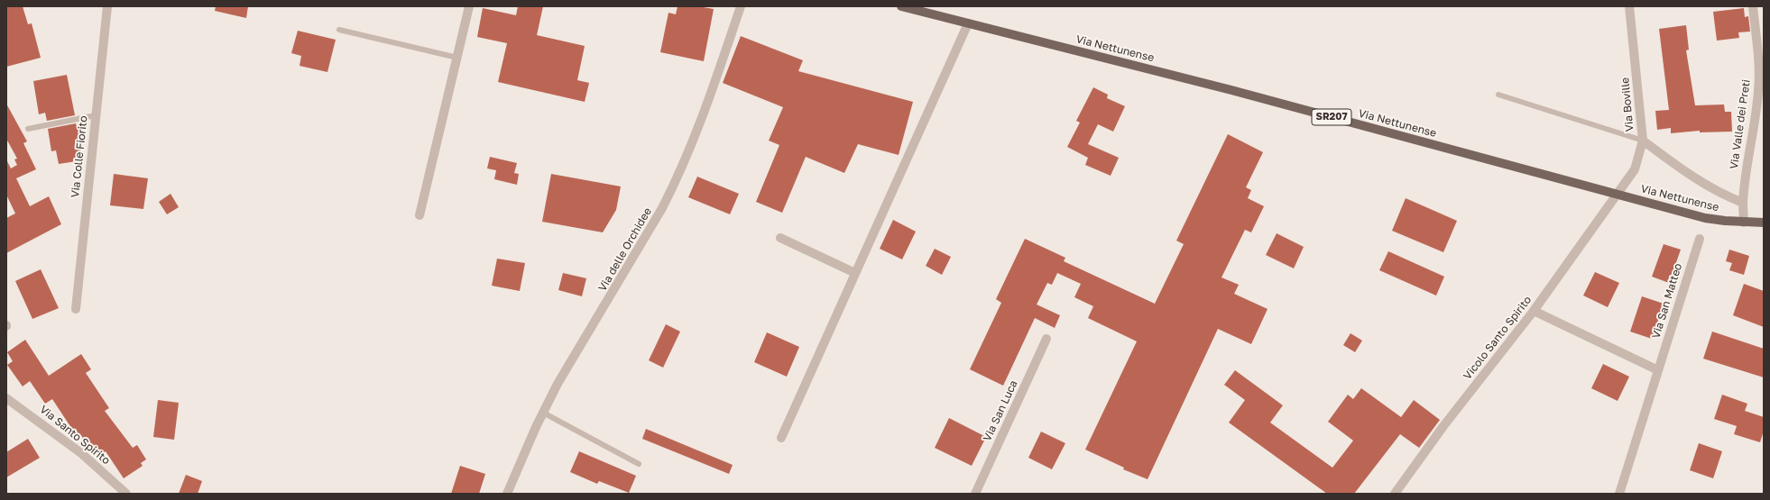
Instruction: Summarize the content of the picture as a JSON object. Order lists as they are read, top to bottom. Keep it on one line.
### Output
{"streets":{"main road":["Via Nettunense","SR207"],"street":["Via Boville","Via Valle dei Preti","Via Colle Fiorito","Via delle Orchidee","Via San Matteo","Vicolo Santo Spirito","Via San Luca","Via Santo Spirito"]},"crossings":[["Via Nettunense","Via Boville"],["Via Nettunense","Via Valle dei Preti"],["Via Nettunense","Vicolo Santo Spirito"],["Via Boville","Vicolo Santo Spirito"]]}
